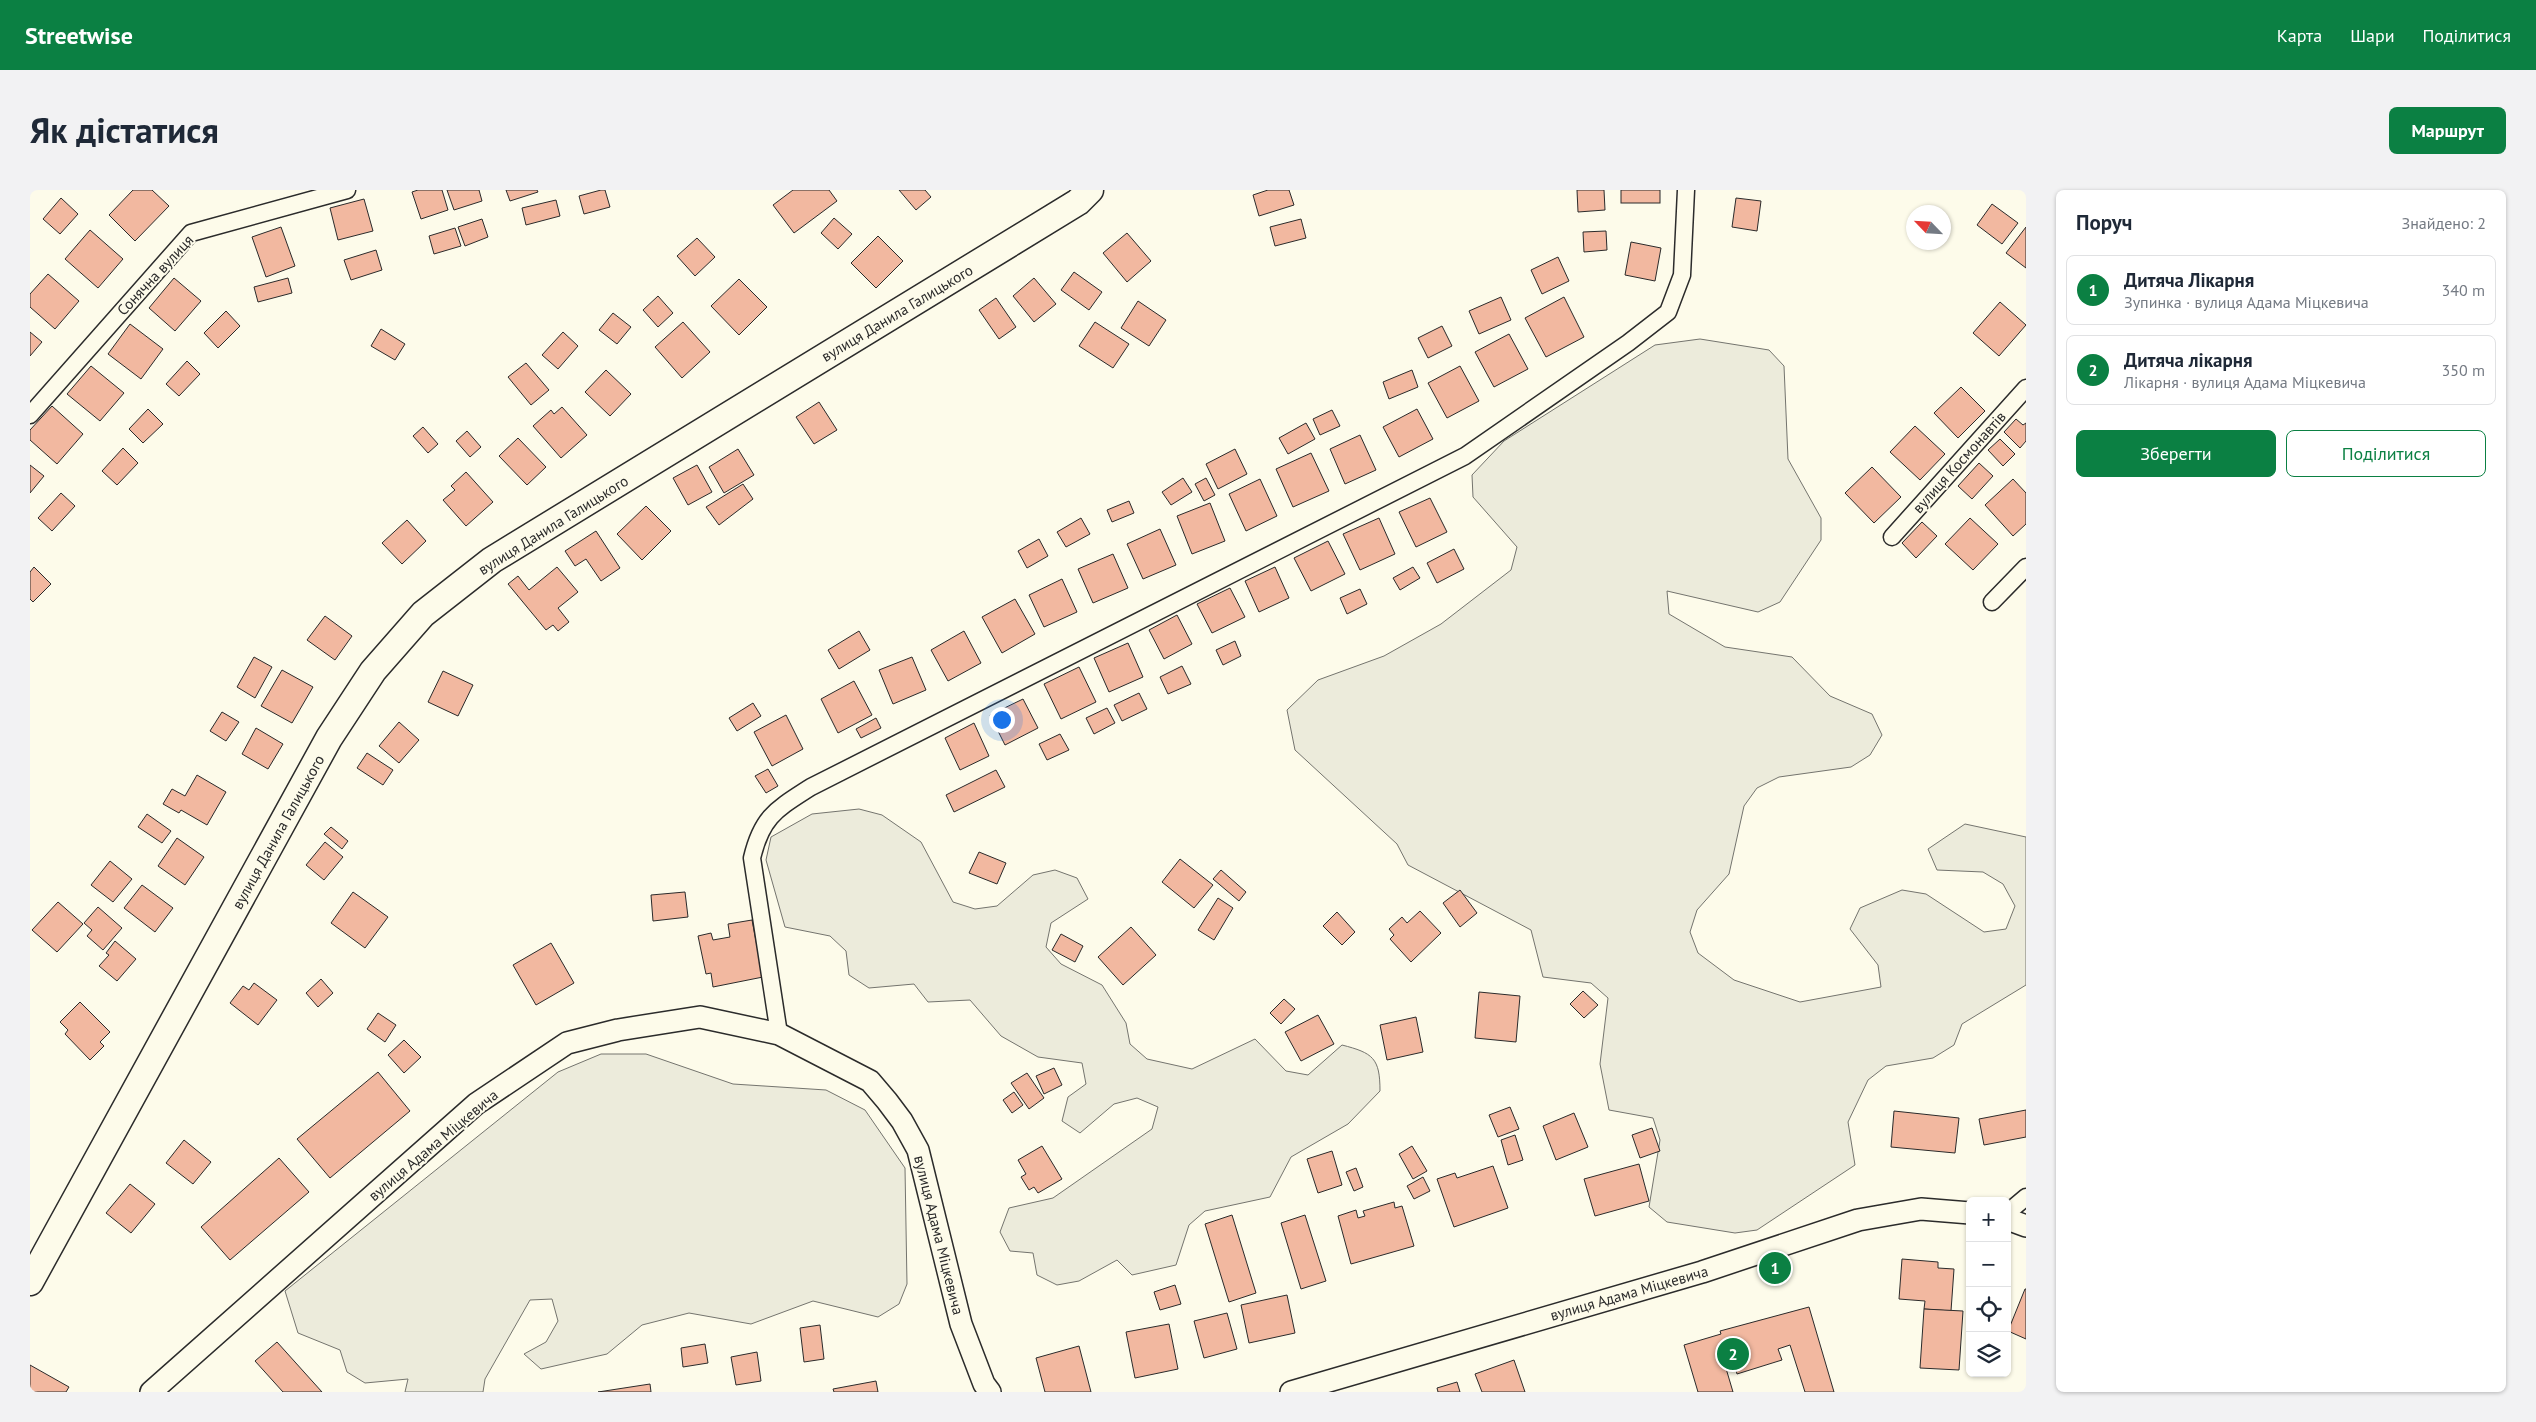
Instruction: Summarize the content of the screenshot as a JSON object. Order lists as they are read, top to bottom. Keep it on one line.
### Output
{"streets":{"main road":["вулиця Данила Галицького"],"street":["Сонячна вулиця","вулиця Космонавтів","вулиця Адама Міцкевича"]},"north":"top left","page":{"header":"Streetwise","nav":["Карта","Шари","Поділитися"],"title":"Як дістатися","buttons":["Маршрут",["Зберегти","Поділитися"]],"heading":["Поруч","Знайдено: 2"],"list":[{"mark":"1","name":"Дитяча Лікарня","note":"Зупинка · вулиця Адама Міцкевича","value":"340 m"},{"mark":"2","name":"Дитяча лікарня","note":"Лікарня · вулиця Адама Міцкевича","value":"350 m"}],"map_buttons":["+","−"],"pins":["1","2"]}}
